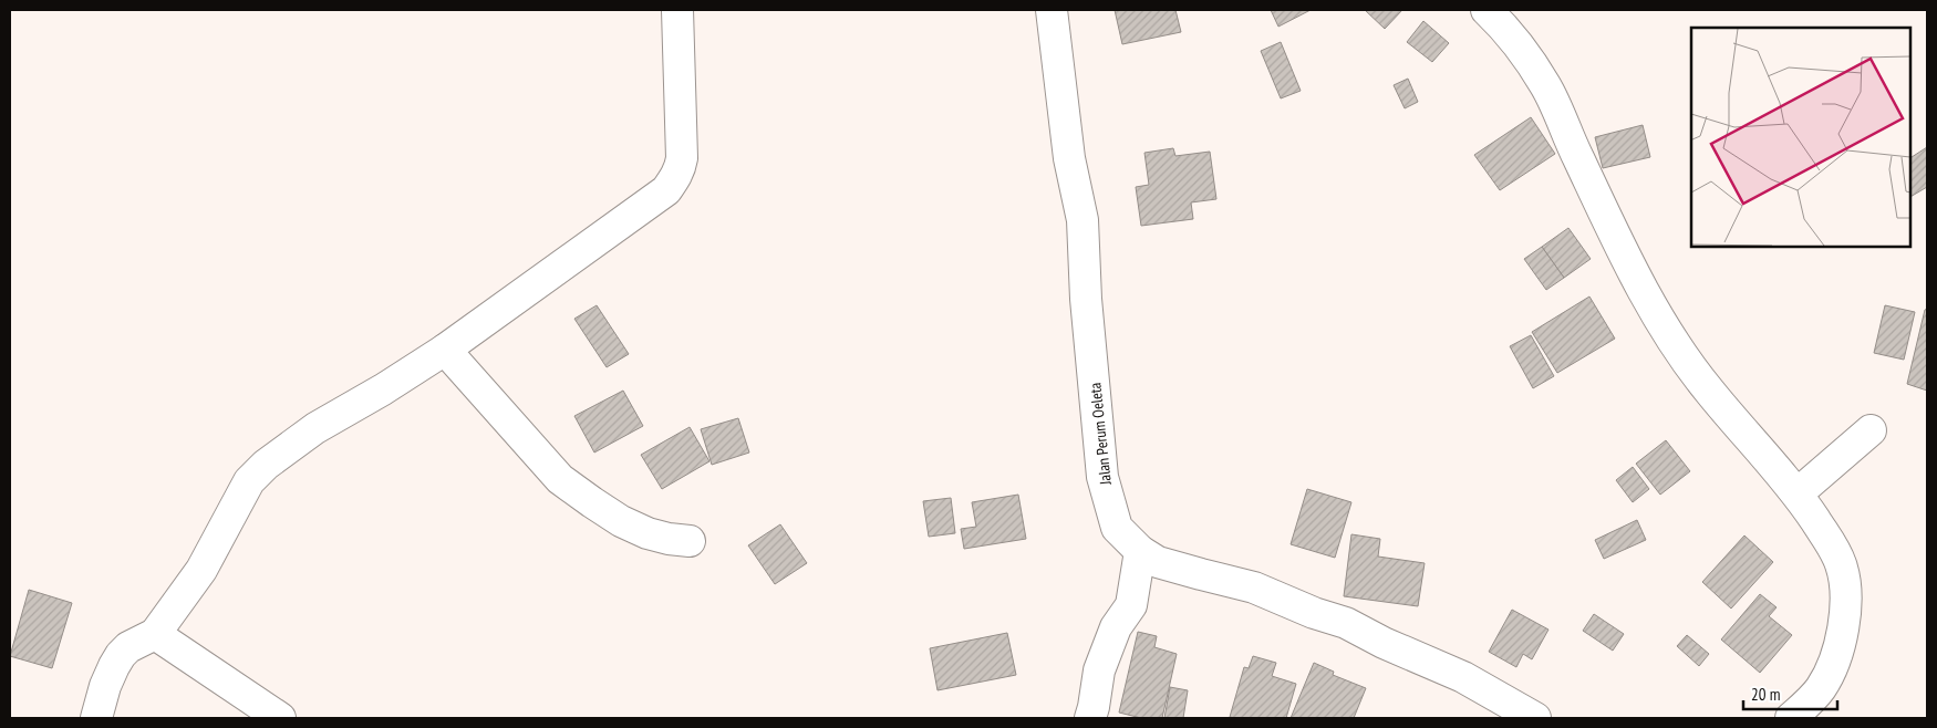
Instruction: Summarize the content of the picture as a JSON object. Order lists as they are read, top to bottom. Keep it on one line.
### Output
{"streets":{"street":["Jalan Perum Oeleta"]},"scale_bar":"20 m"}
